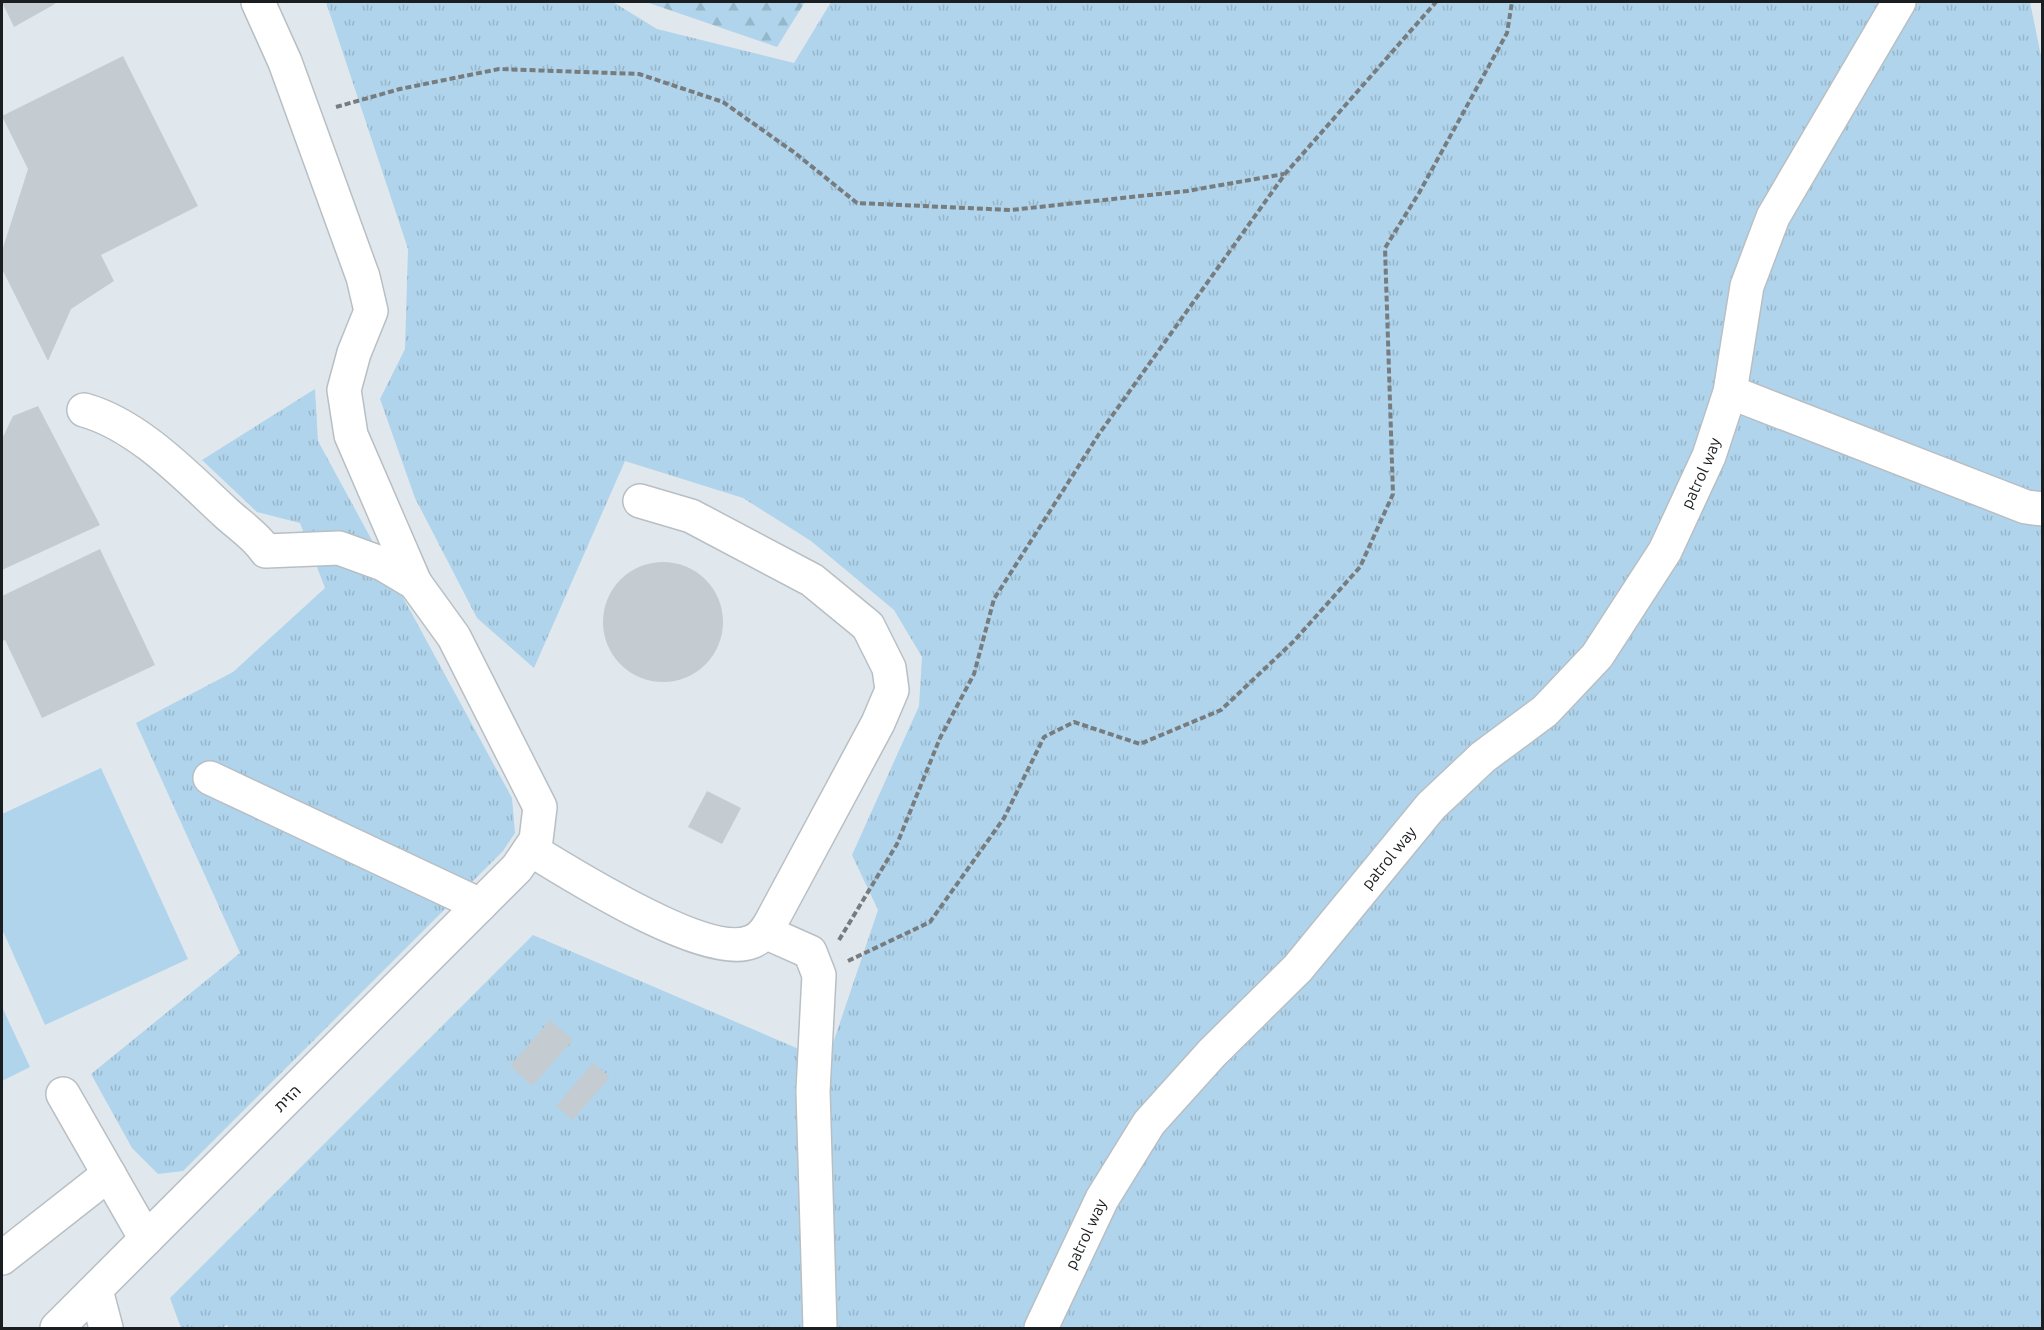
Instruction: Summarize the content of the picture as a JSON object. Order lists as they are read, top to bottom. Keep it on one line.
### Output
{"streets":{"street":["patrol way","הזית"]}}
